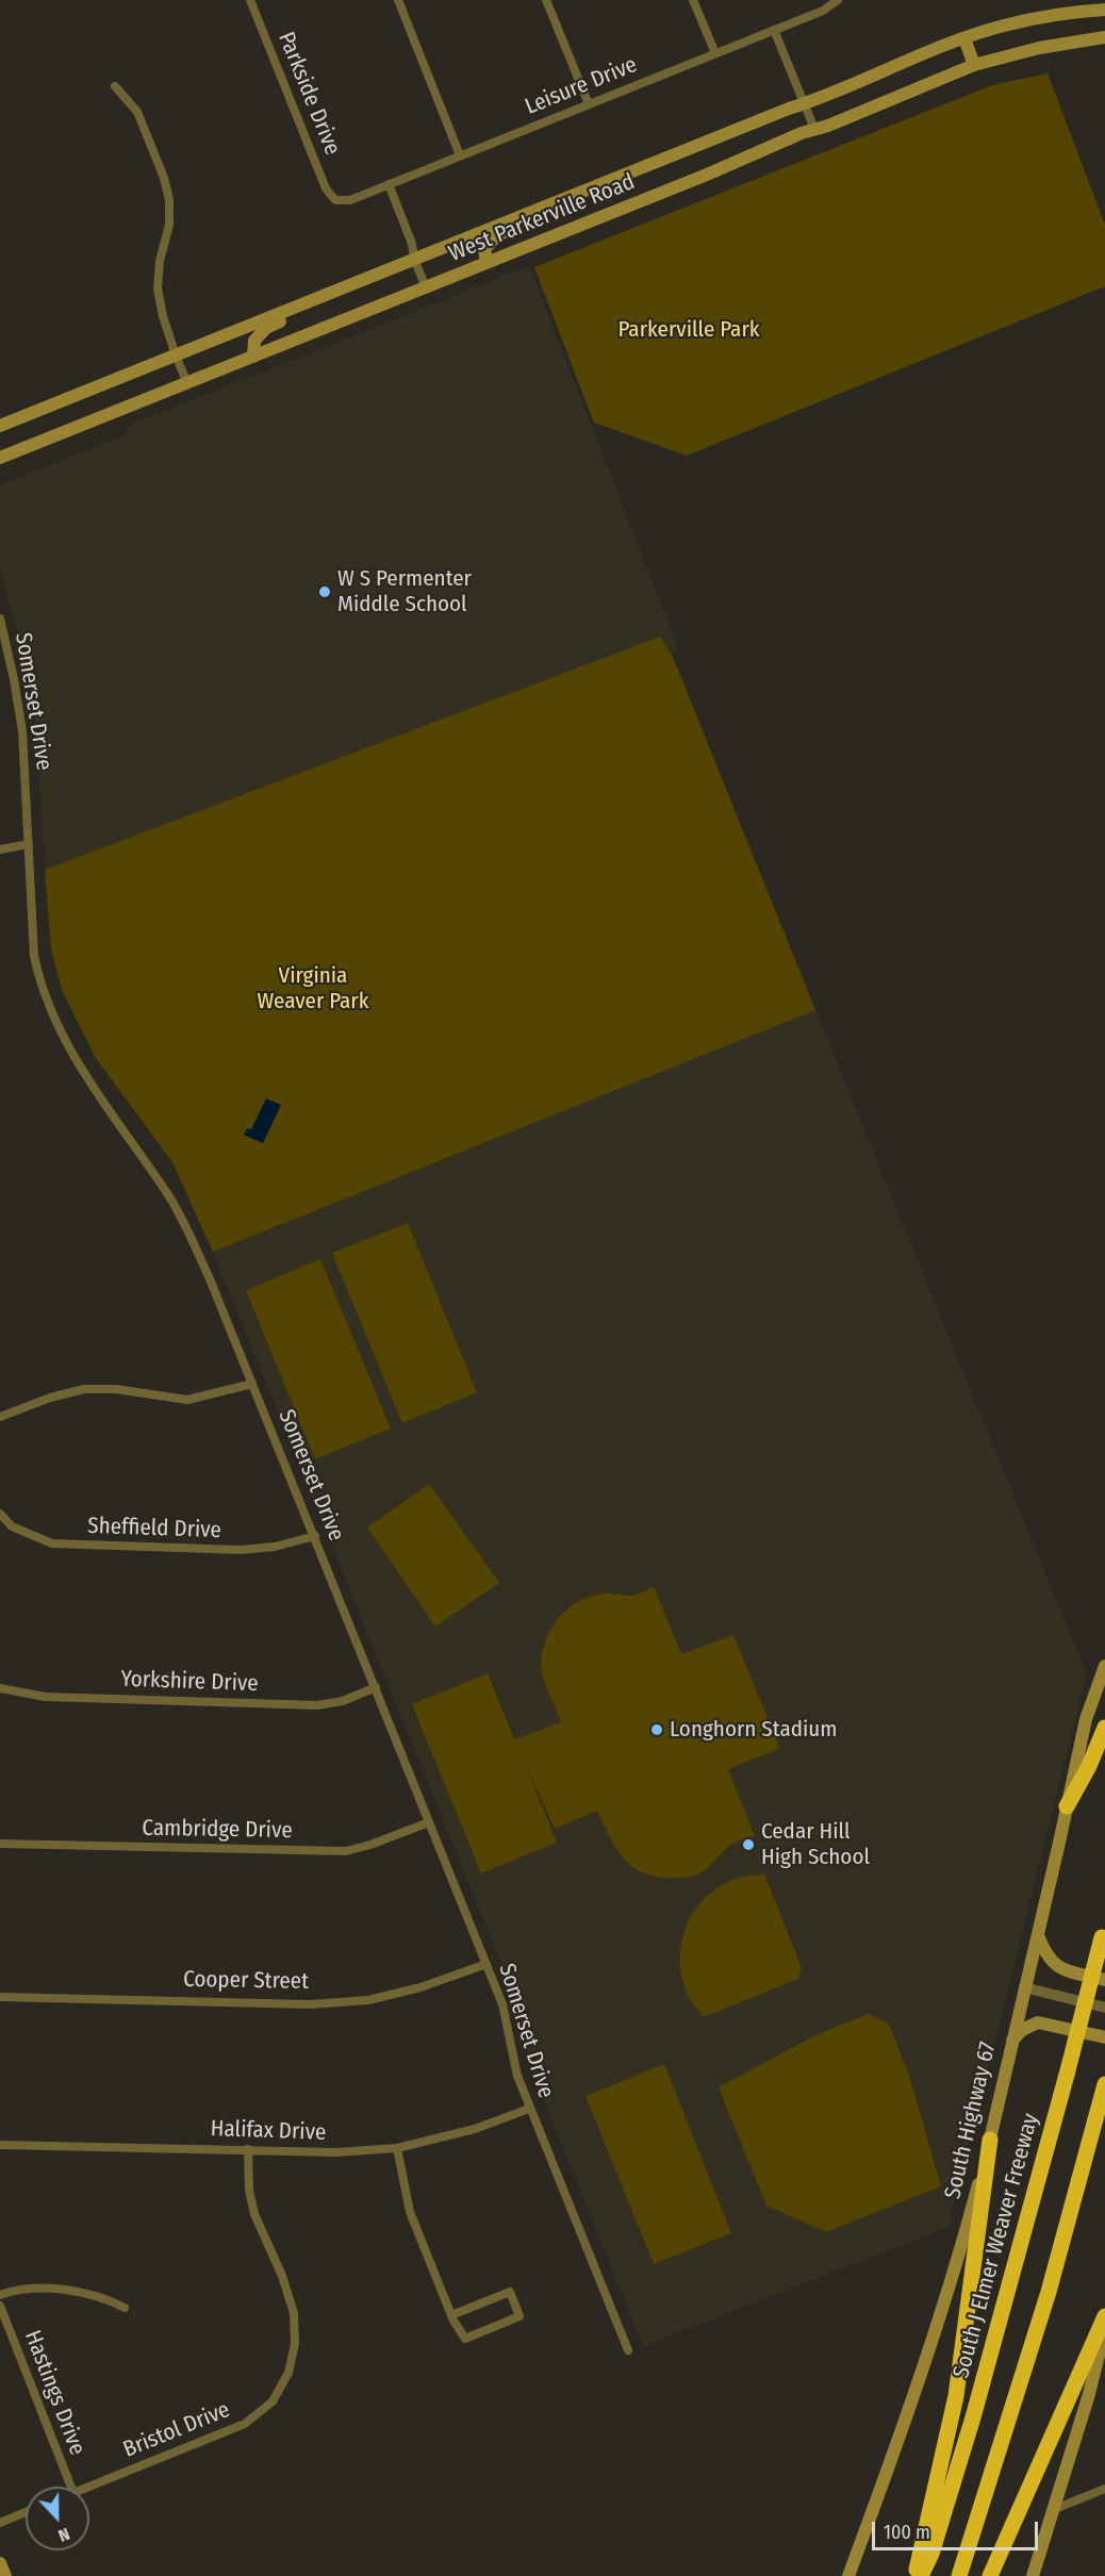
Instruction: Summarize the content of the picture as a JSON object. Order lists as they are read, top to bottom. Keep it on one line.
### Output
{"streets":{"highway":["South J Elmer Weaver Freeway"],"main road":["West Parkerville Road","South Highway 67"],"street":["Leisure Drive","Parkside Drive","Somerset Drive","Sheffield Drive","Yorkshire Drive","Cambridge Drive","Cooper Street","Halifax Drive","Hastings Drive","Bristol Drive"]},"crossings":[["Leisure Drive","Parkside Drive"],["Somerset Drive","Sheffield Drive"],["Somerset Drive","Yorkshire Drive"],["Somerset Drive","Cambridge Drive"],["Somerset Drive","Cooper Street"],["Somerset Drive","Halifax Drive"],["Halifax Drive","Bristol Drive"]],"parks":["Parkerville Park","Virginia Weaver Park"],"places":["W S Permenter Middle School","Longhorn Stadium","Cedar Hill High School"],"scale_bar":"100 m","north":"bottom"}
